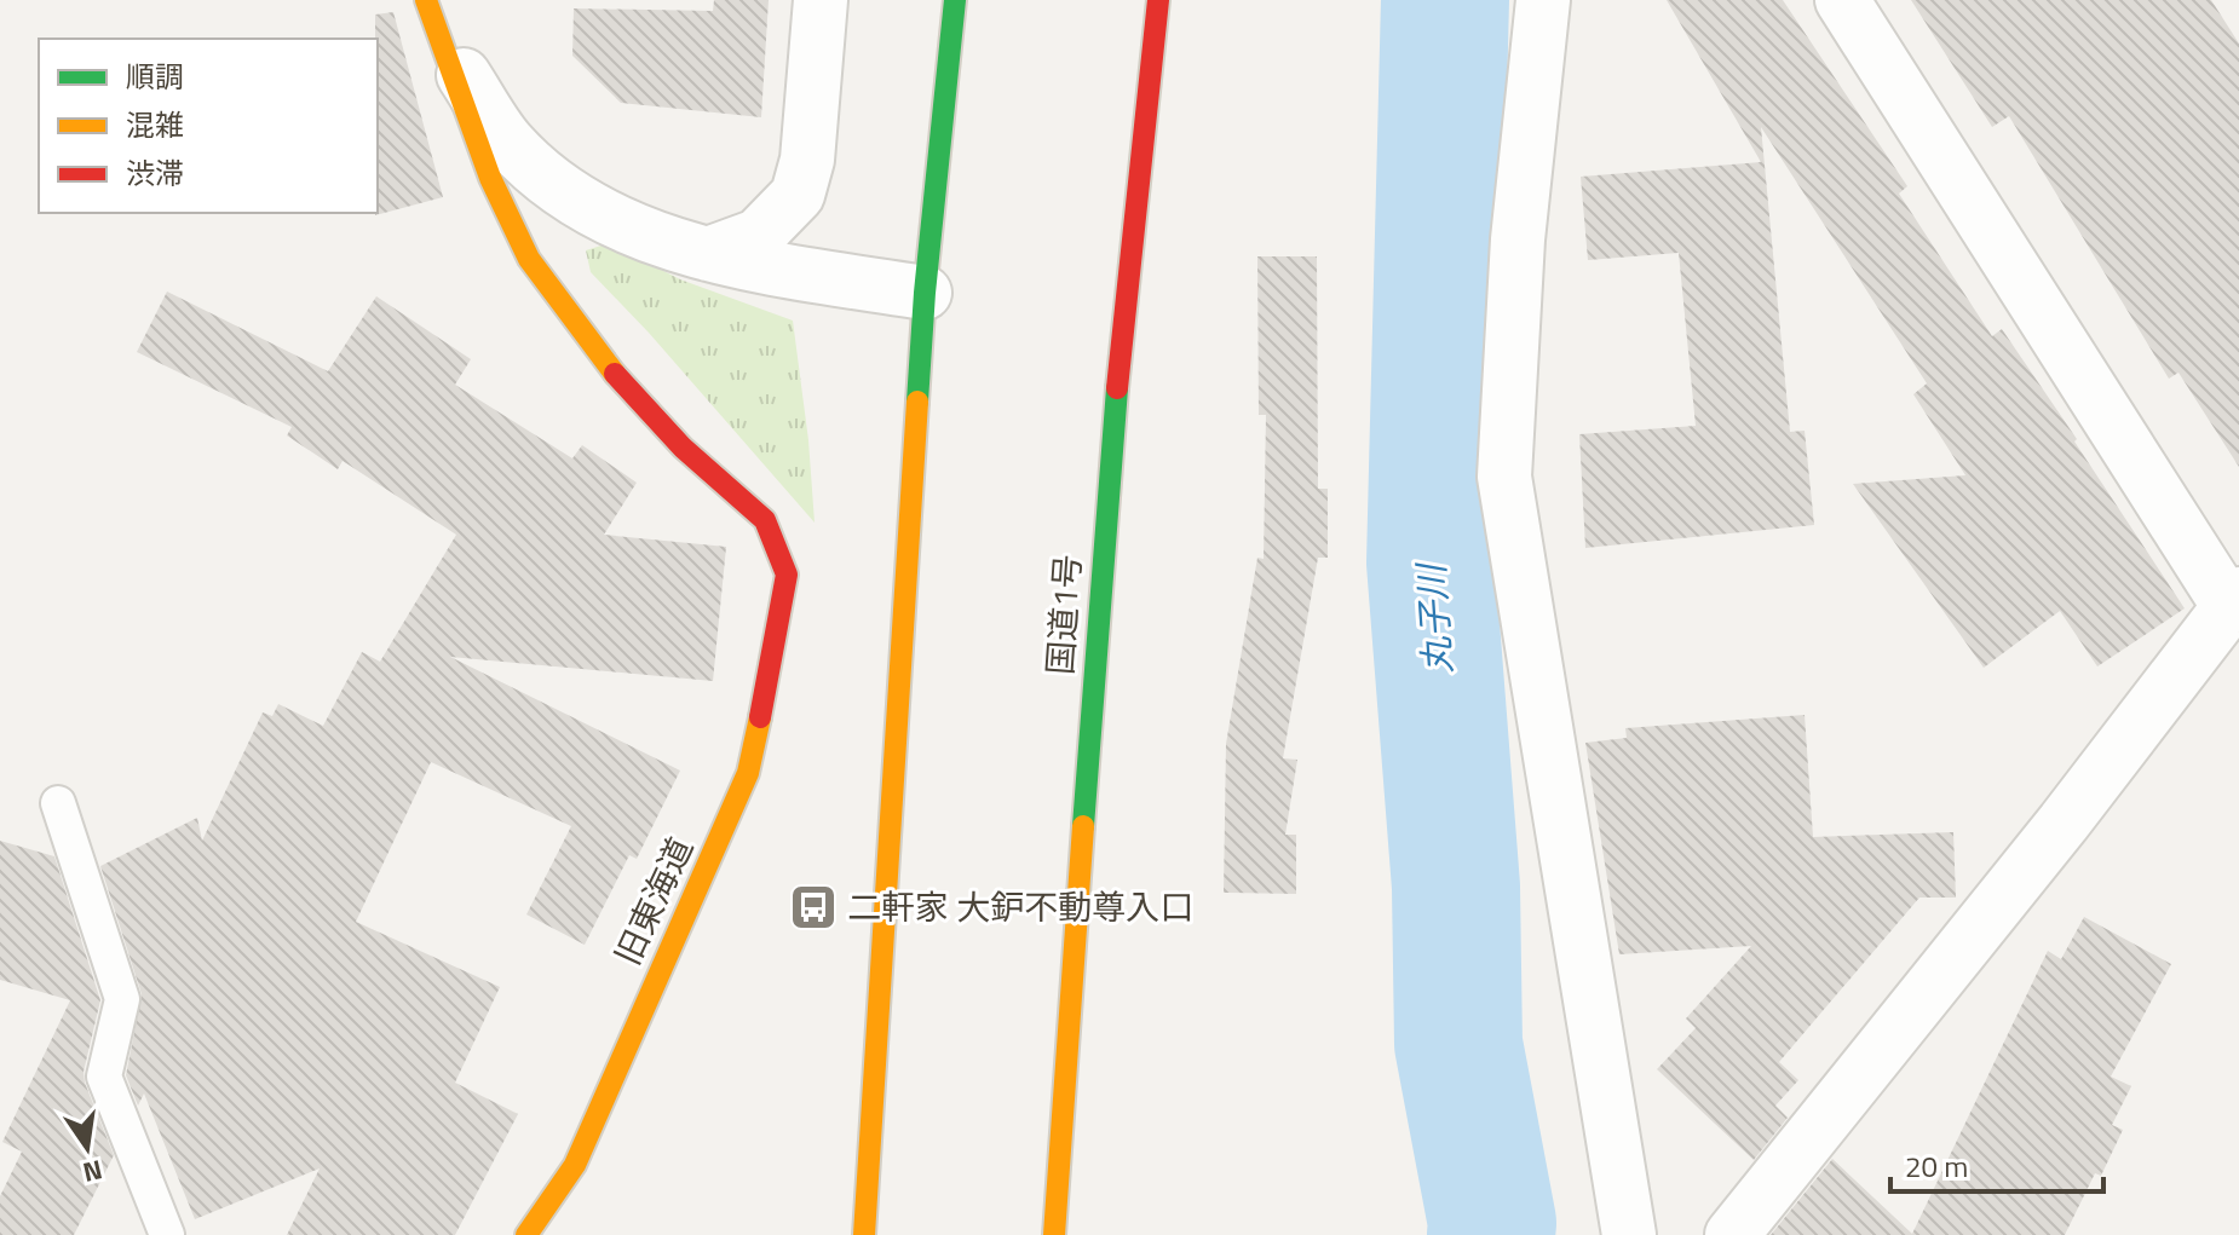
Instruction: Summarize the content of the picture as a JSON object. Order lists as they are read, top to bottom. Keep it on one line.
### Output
{"streets":{"main road":["国道1号","旧東海道"]},"water":["丸子川"],"places":{"bus stop":["二軒家 大鈩不動尊入口"]},"legend":["順調","混雑","渋滞"],"scale_bar":"20 m","north":"bottom"}
